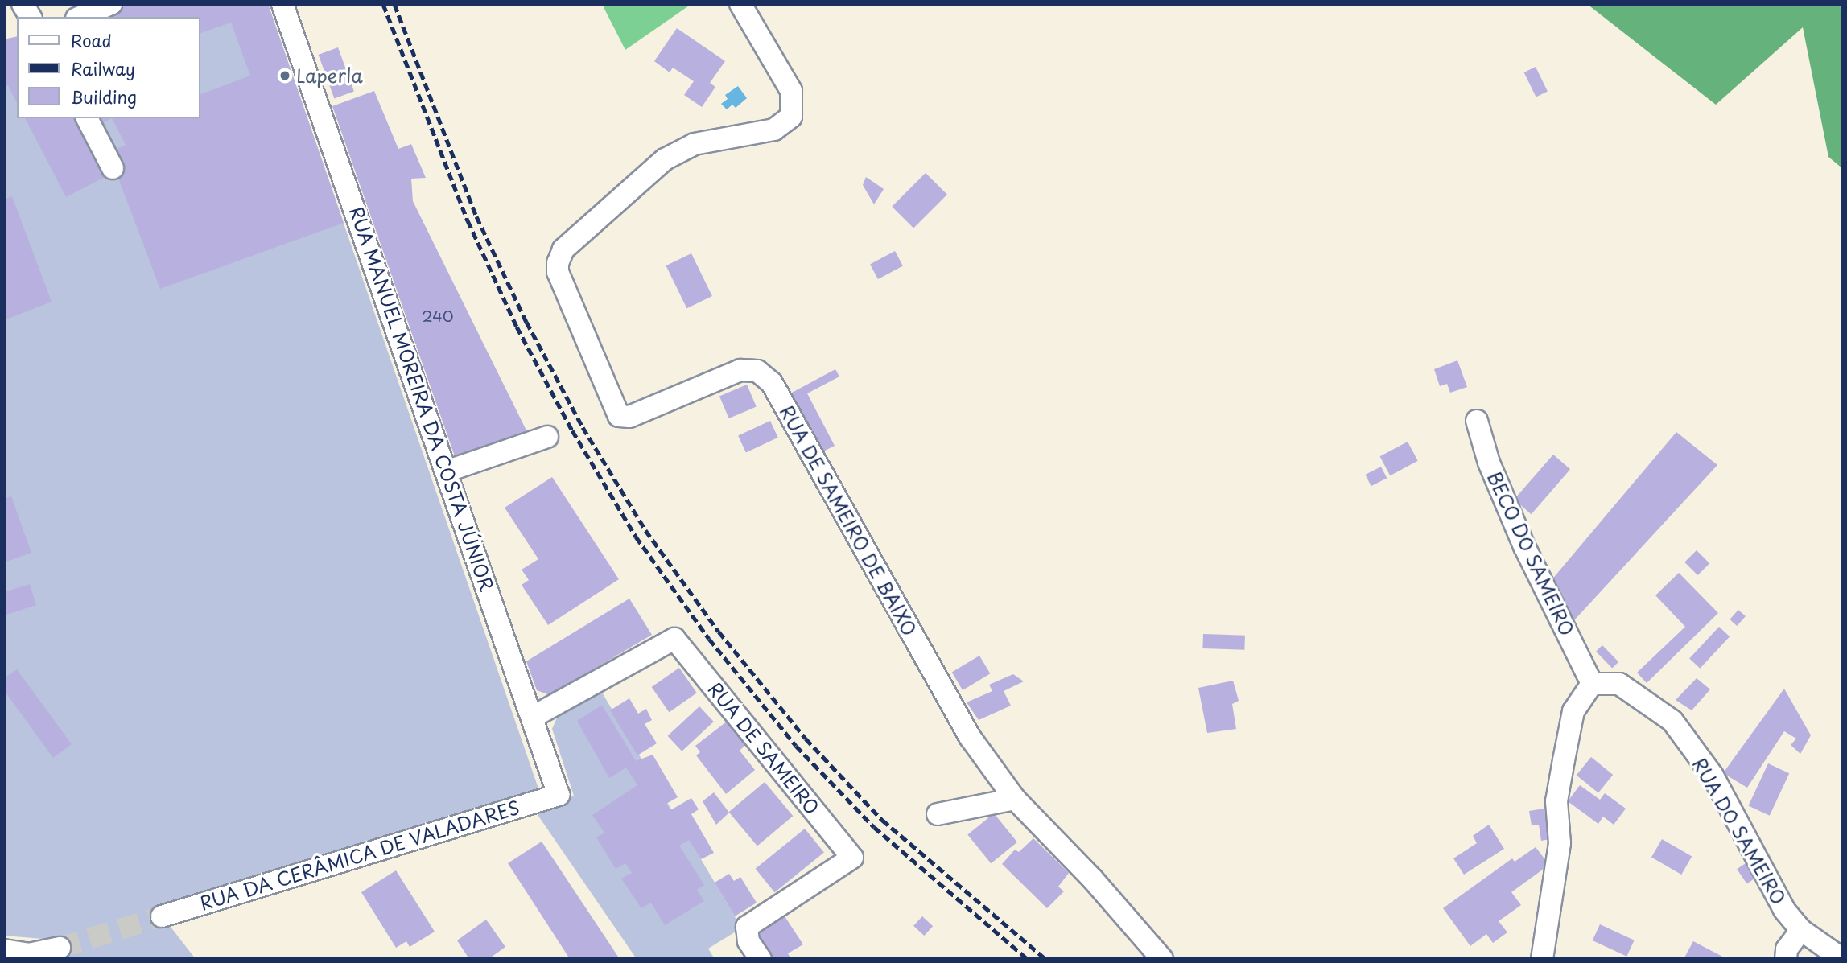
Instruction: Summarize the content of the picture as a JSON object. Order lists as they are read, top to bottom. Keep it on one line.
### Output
{"streets":{"street":["RUA MANUEL MOREIRA DA COSTA JÚNIOR","RUA DE SAMEIRO DE BAIXO","BECO DO SAMEIRO","RUA DE SAMEIRO","RUA DO SAMEIRO","RUA DA CERÂMICA DE VALADARES"]},"crossings":[["RUA MANUEL MOREIRA DA COSTA JÚNIOR","RUA DE SAMEIRO"],["RUA MANUEL MOREIRA DA COSTA JÚNIOR","RUA DA CERÂMICA DE VALADARES"],["BECO DO SAMEIRO","RUA DO SAMEIRO"]],"places":["Laperla"],"house_numbers":["240"],"legend":["Road","Railway","Building"]}
